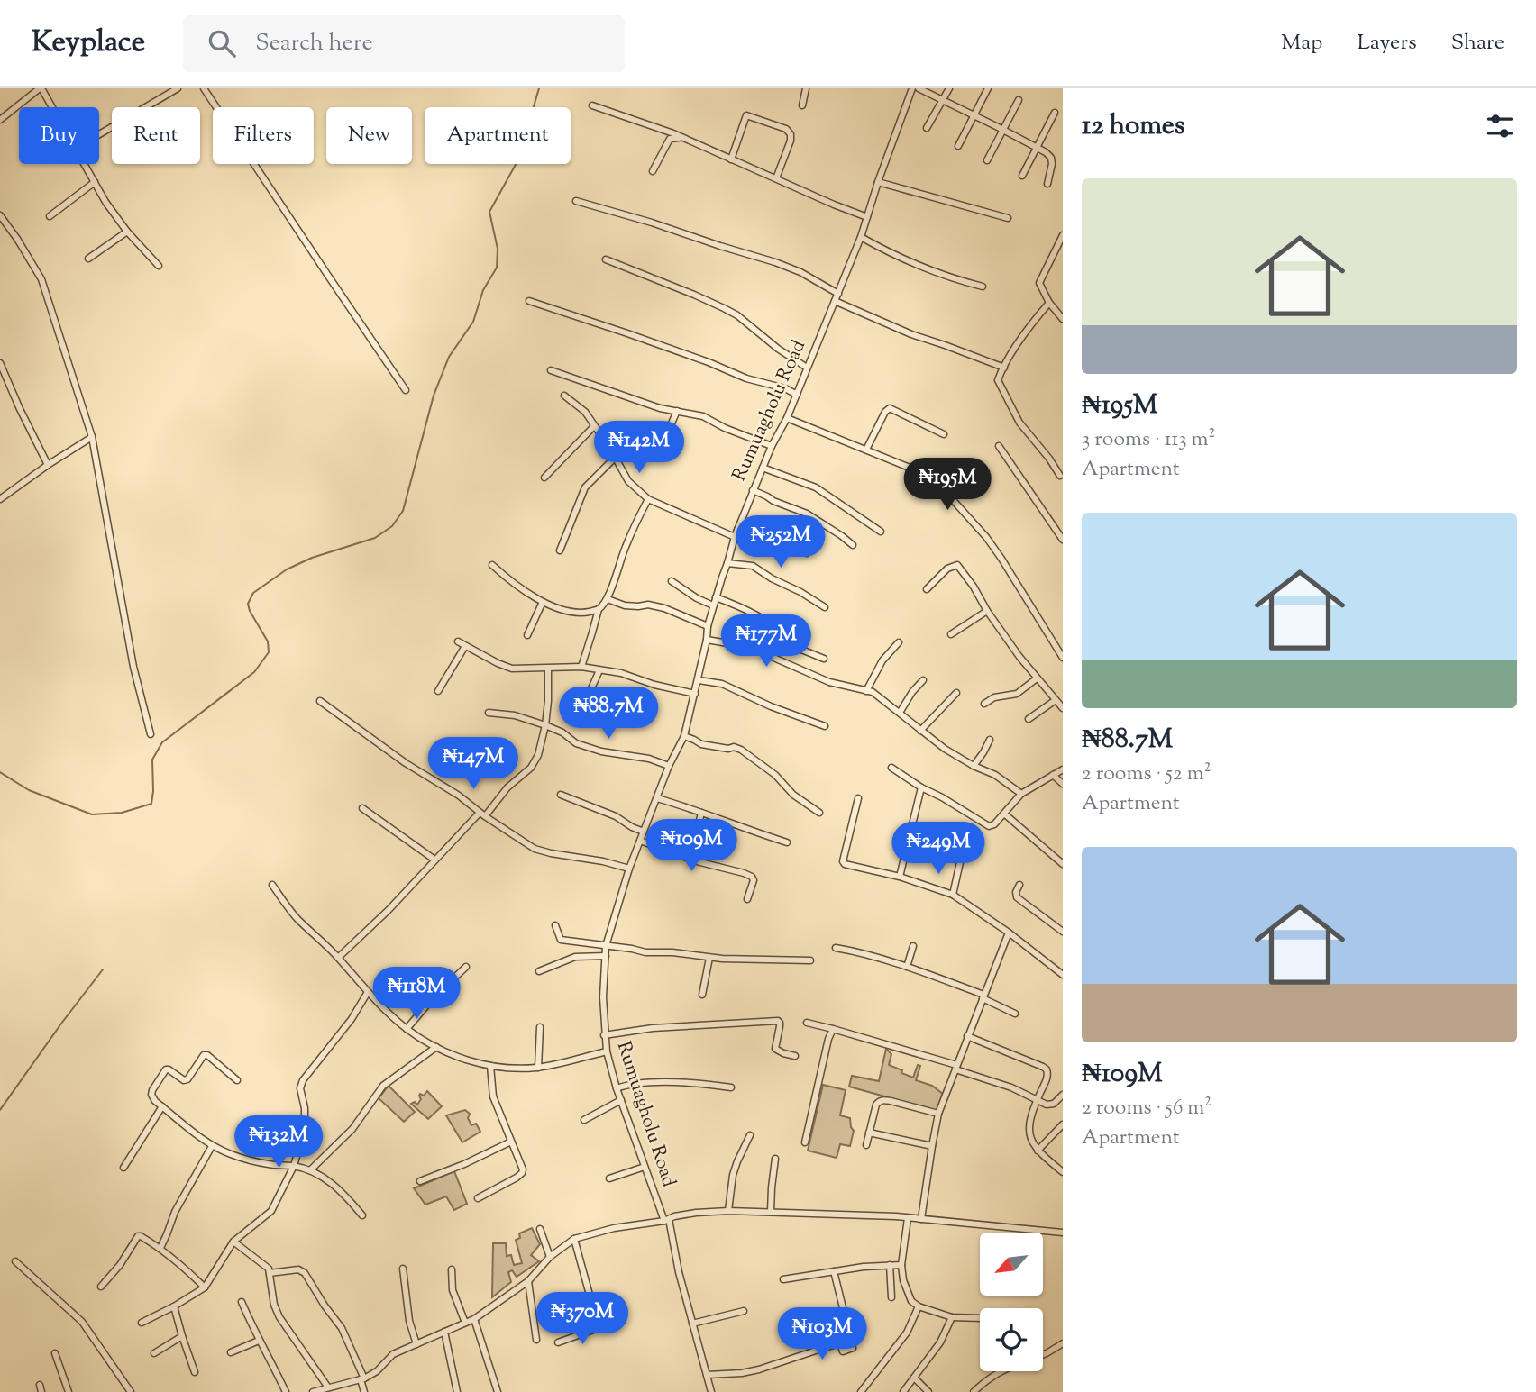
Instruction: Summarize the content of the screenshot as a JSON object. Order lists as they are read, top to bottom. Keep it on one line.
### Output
{"streets":{"street":["Rumuagholu Road"]},"north":"bottom left","page":{"header":"Keyplace","search":"Search here","nav":["Map","Layers","Share"],"heading":"12 homes","chip":["Buy","Rent","Filters","New","Apartment"],"list":[{"name":"₦195M","note":"3 rooms · 113 m² · Apartment"},{"name":"₦88.7M","note":"2 rooms · 52 m² · Apartment"},{"name":"₦109M","note":"2 rooms · 56 m² · Apartment"}],"price":["₦142M","₦195M","₦252M","₦177M","₦88.7M","₦147M","₦109M","₦249M","₦118M","₦132M","₦370M","₦103M"]}}
